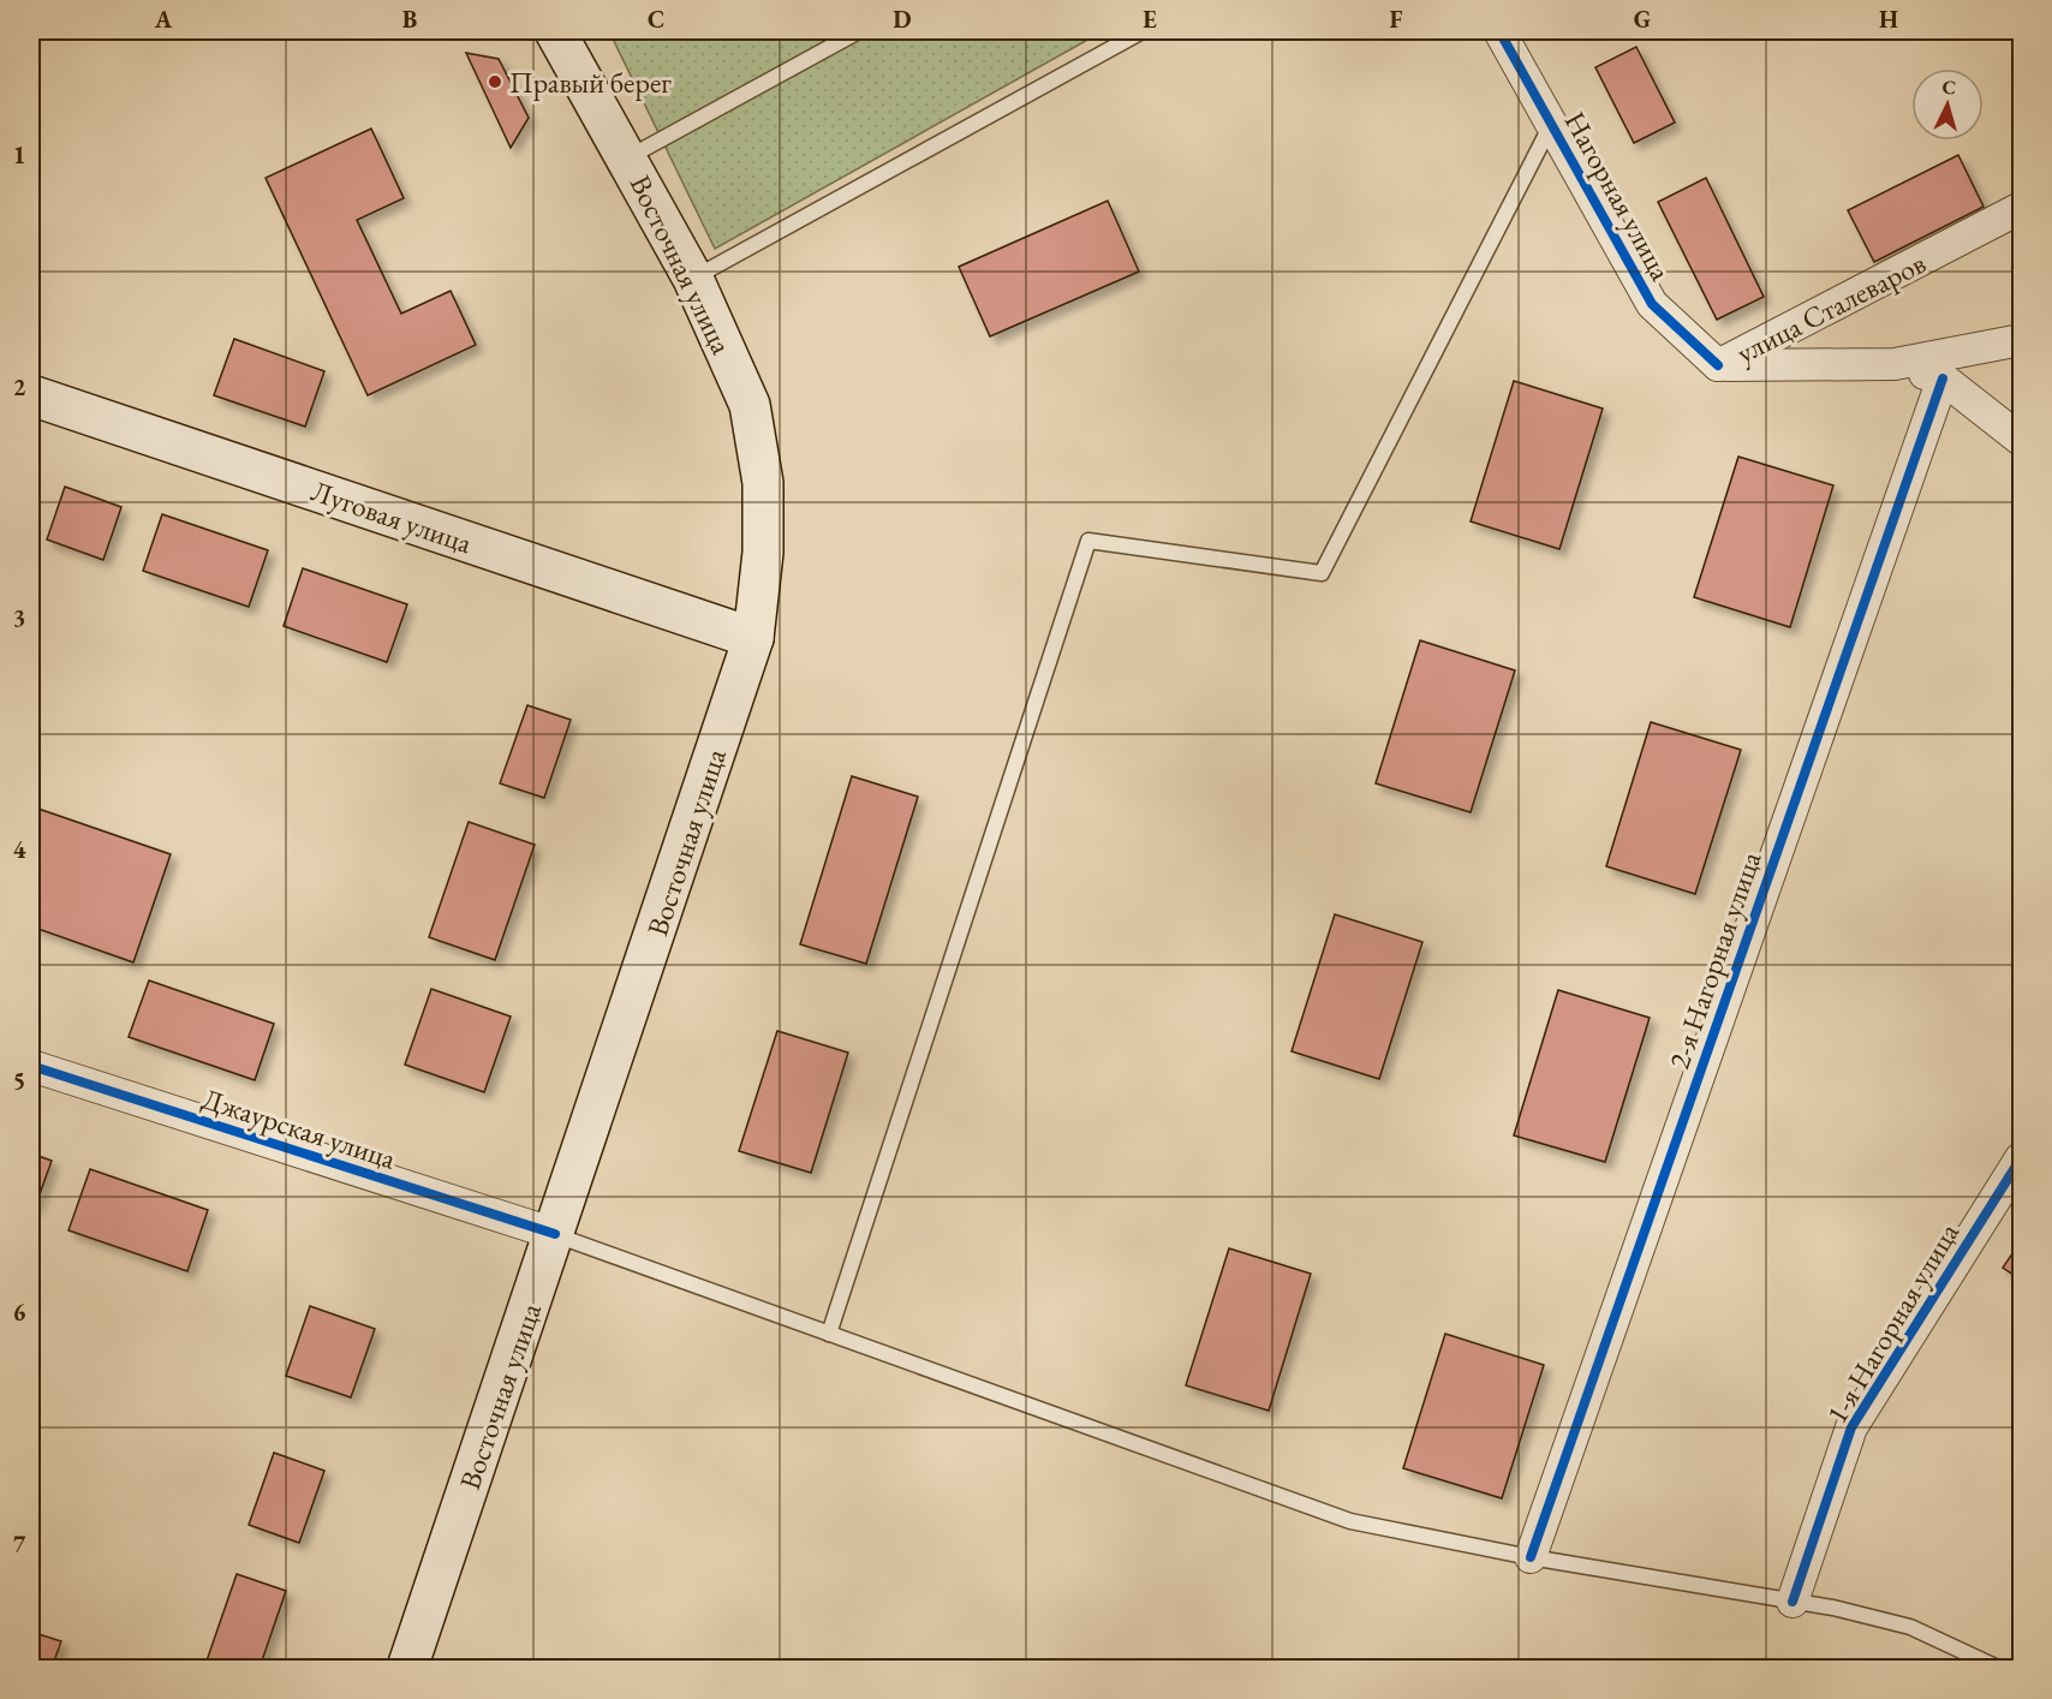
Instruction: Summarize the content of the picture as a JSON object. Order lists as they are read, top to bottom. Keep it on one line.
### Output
{"streets":{"main road":["Восточная улица","Луговая улица"],"street":["Нагорная улица","улица Сталеваров","2-я Нагорная улица","Джаурская улица","1-я Нагорная улица"]},"crossings":[["Нагорная улица","улица Сталеваров"],["Восточная улица","Луговая улица"],["Восточная улица","Джаурская улица"]],"places":["Правый берег"],"north":"top","grid":{"columns":["A","B","C","D","E","F","G","H"],"rows":["1","2","3","4","5","6","7"]}}
